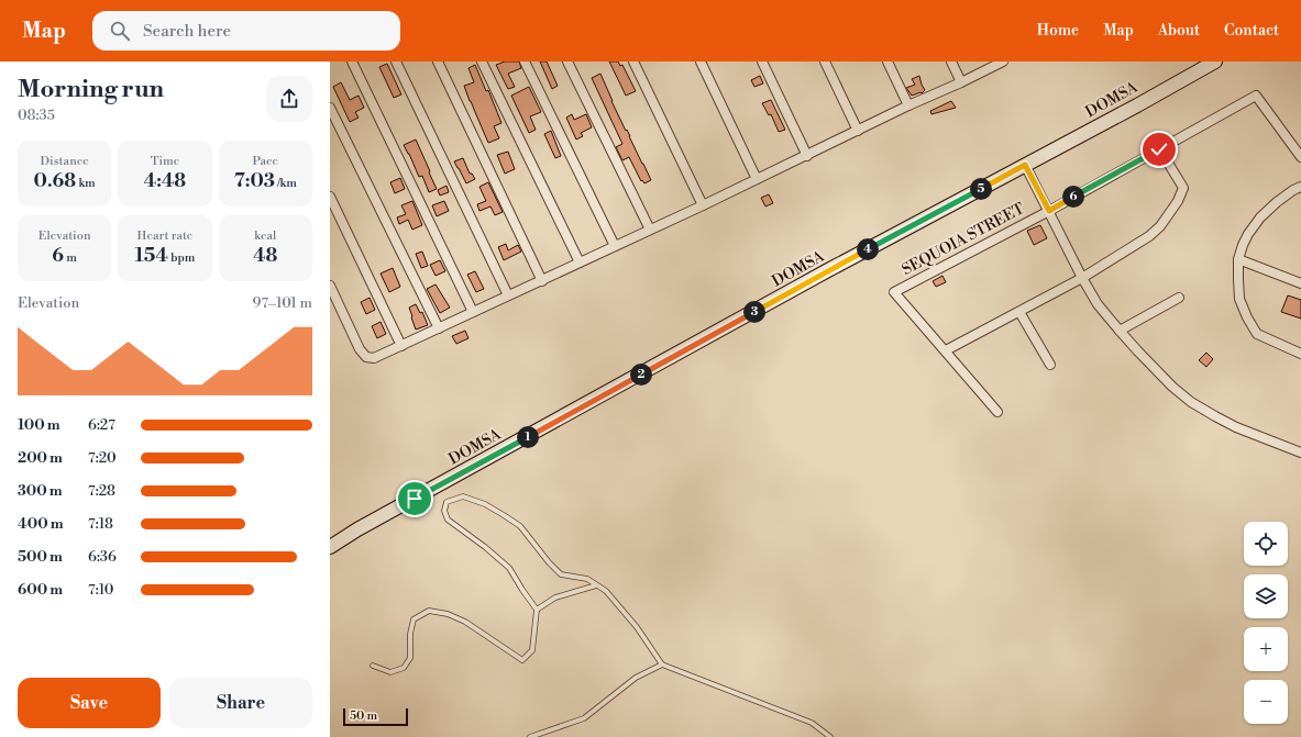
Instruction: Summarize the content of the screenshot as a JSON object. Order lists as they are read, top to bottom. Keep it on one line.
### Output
{"streets":{"main road":["DOMSA"],"street":["SEQUOIA STREET"]},"scale_bar":"50 m","page":{"header":"Map","search":"Search here","nav":["Home","Map","About","Contact"],"heading":["Morning run","08:35"],"stats":[["Distance","0.68 km"],["Time","4:48"],["Pace","7:03 /km"],["Elevation","6 m"],["Heart rate","154 bpm"],["kcal","48"]],"pins":["5","6","4","3","2","1"],"chart":["Elevation","97–101 m"],"list":[{"name":"100 m","note":"6:27"},{"name":"200 m","note":"7:20"},{"name":"300 m","note":"7:28"},{"name":"400 m","note":"7:18"},{"name":"500 m","note":"6:36"},{"name":"600 m","note":"7:10"}],"map_buttons":["+","−"],"buttons":["Save","Share"],"scale":"50 m"}}
